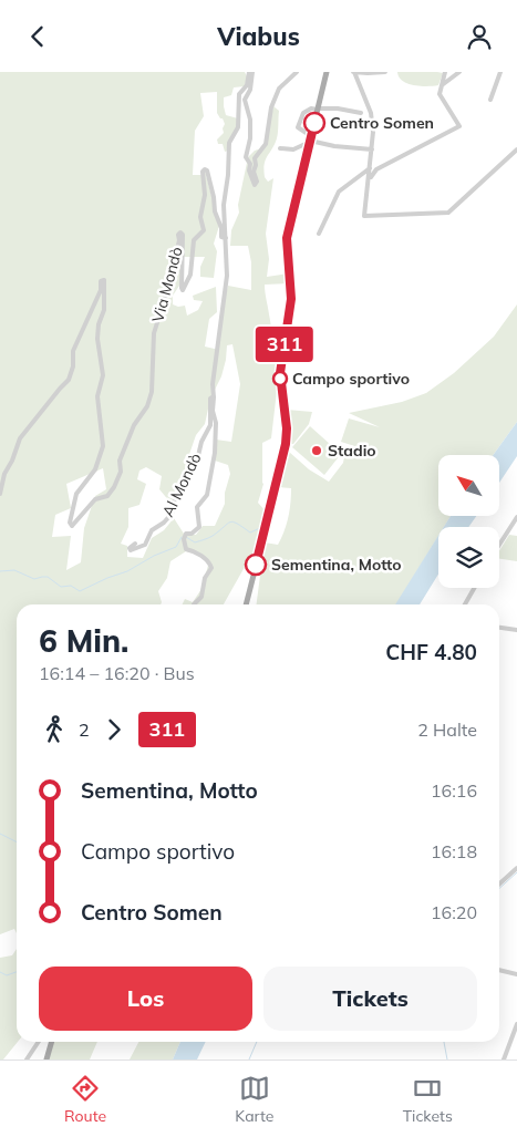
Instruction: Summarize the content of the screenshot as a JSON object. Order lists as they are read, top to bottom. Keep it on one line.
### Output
{"streets":{"street":["Via Mondò","Al Mondò"]},"places":["Centro Somen","Campo sportivo","Stadio","Sementina, Motto"],"lines":["bus line 311"],"north":"top left","page":{"header":"Viabus","on_map":"311","heading":["6 Min.","16:14 – 16:20 · Bus","CHF 4.80"],"legs":["2","311","2 Halte"],"list":[{"name":"Sementina, Motto","value":"16:16"},{"name":"Campo sportivo","value":"16:18"},{"name":"Centro Somen","value":"16:20"}],"buttons":["Los","Tickets"],"tabs":["Route","Karte","Tickets"]}}
